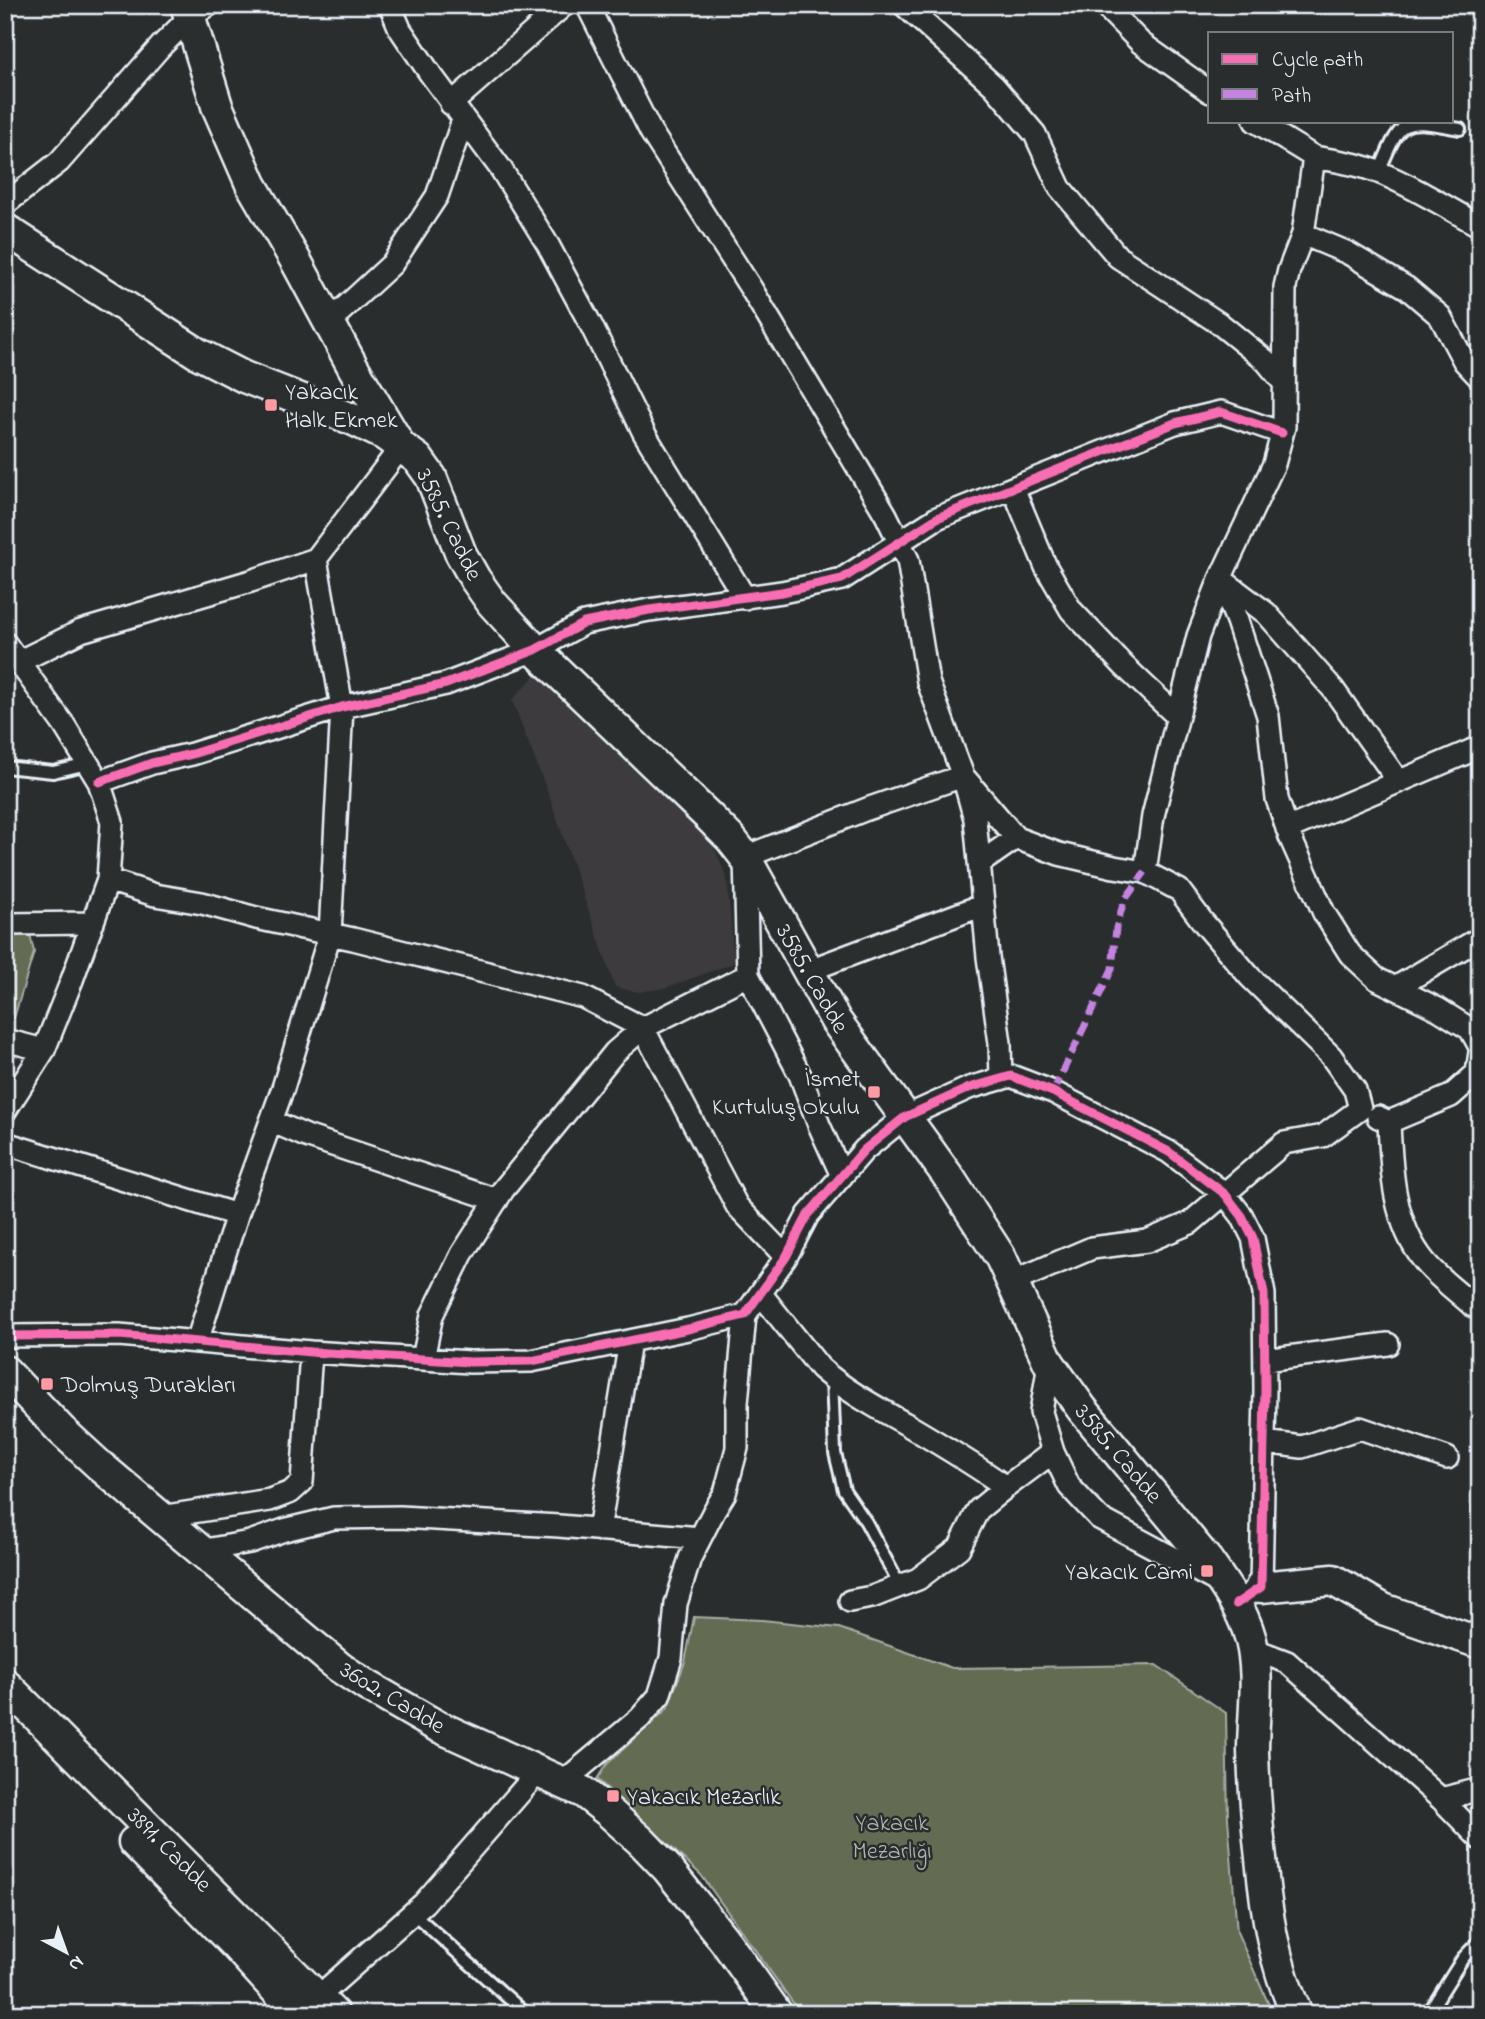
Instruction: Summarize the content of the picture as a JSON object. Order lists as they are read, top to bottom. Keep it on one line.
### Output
{"streets":{"main road":["3585. Cadde","3602. Cadde","3891. Cadde"]},"parks":["Yakacık Mezarlığı"],"places":{"transit":["Yakacık Halk Ekmek","İsmet Kurtuluş Okulu","Dolmuş Durakları","Yakacık Cami","Yakacık Mezarlık"]},"legend":["Cycle path","Path"],"north":"bottom right"}
